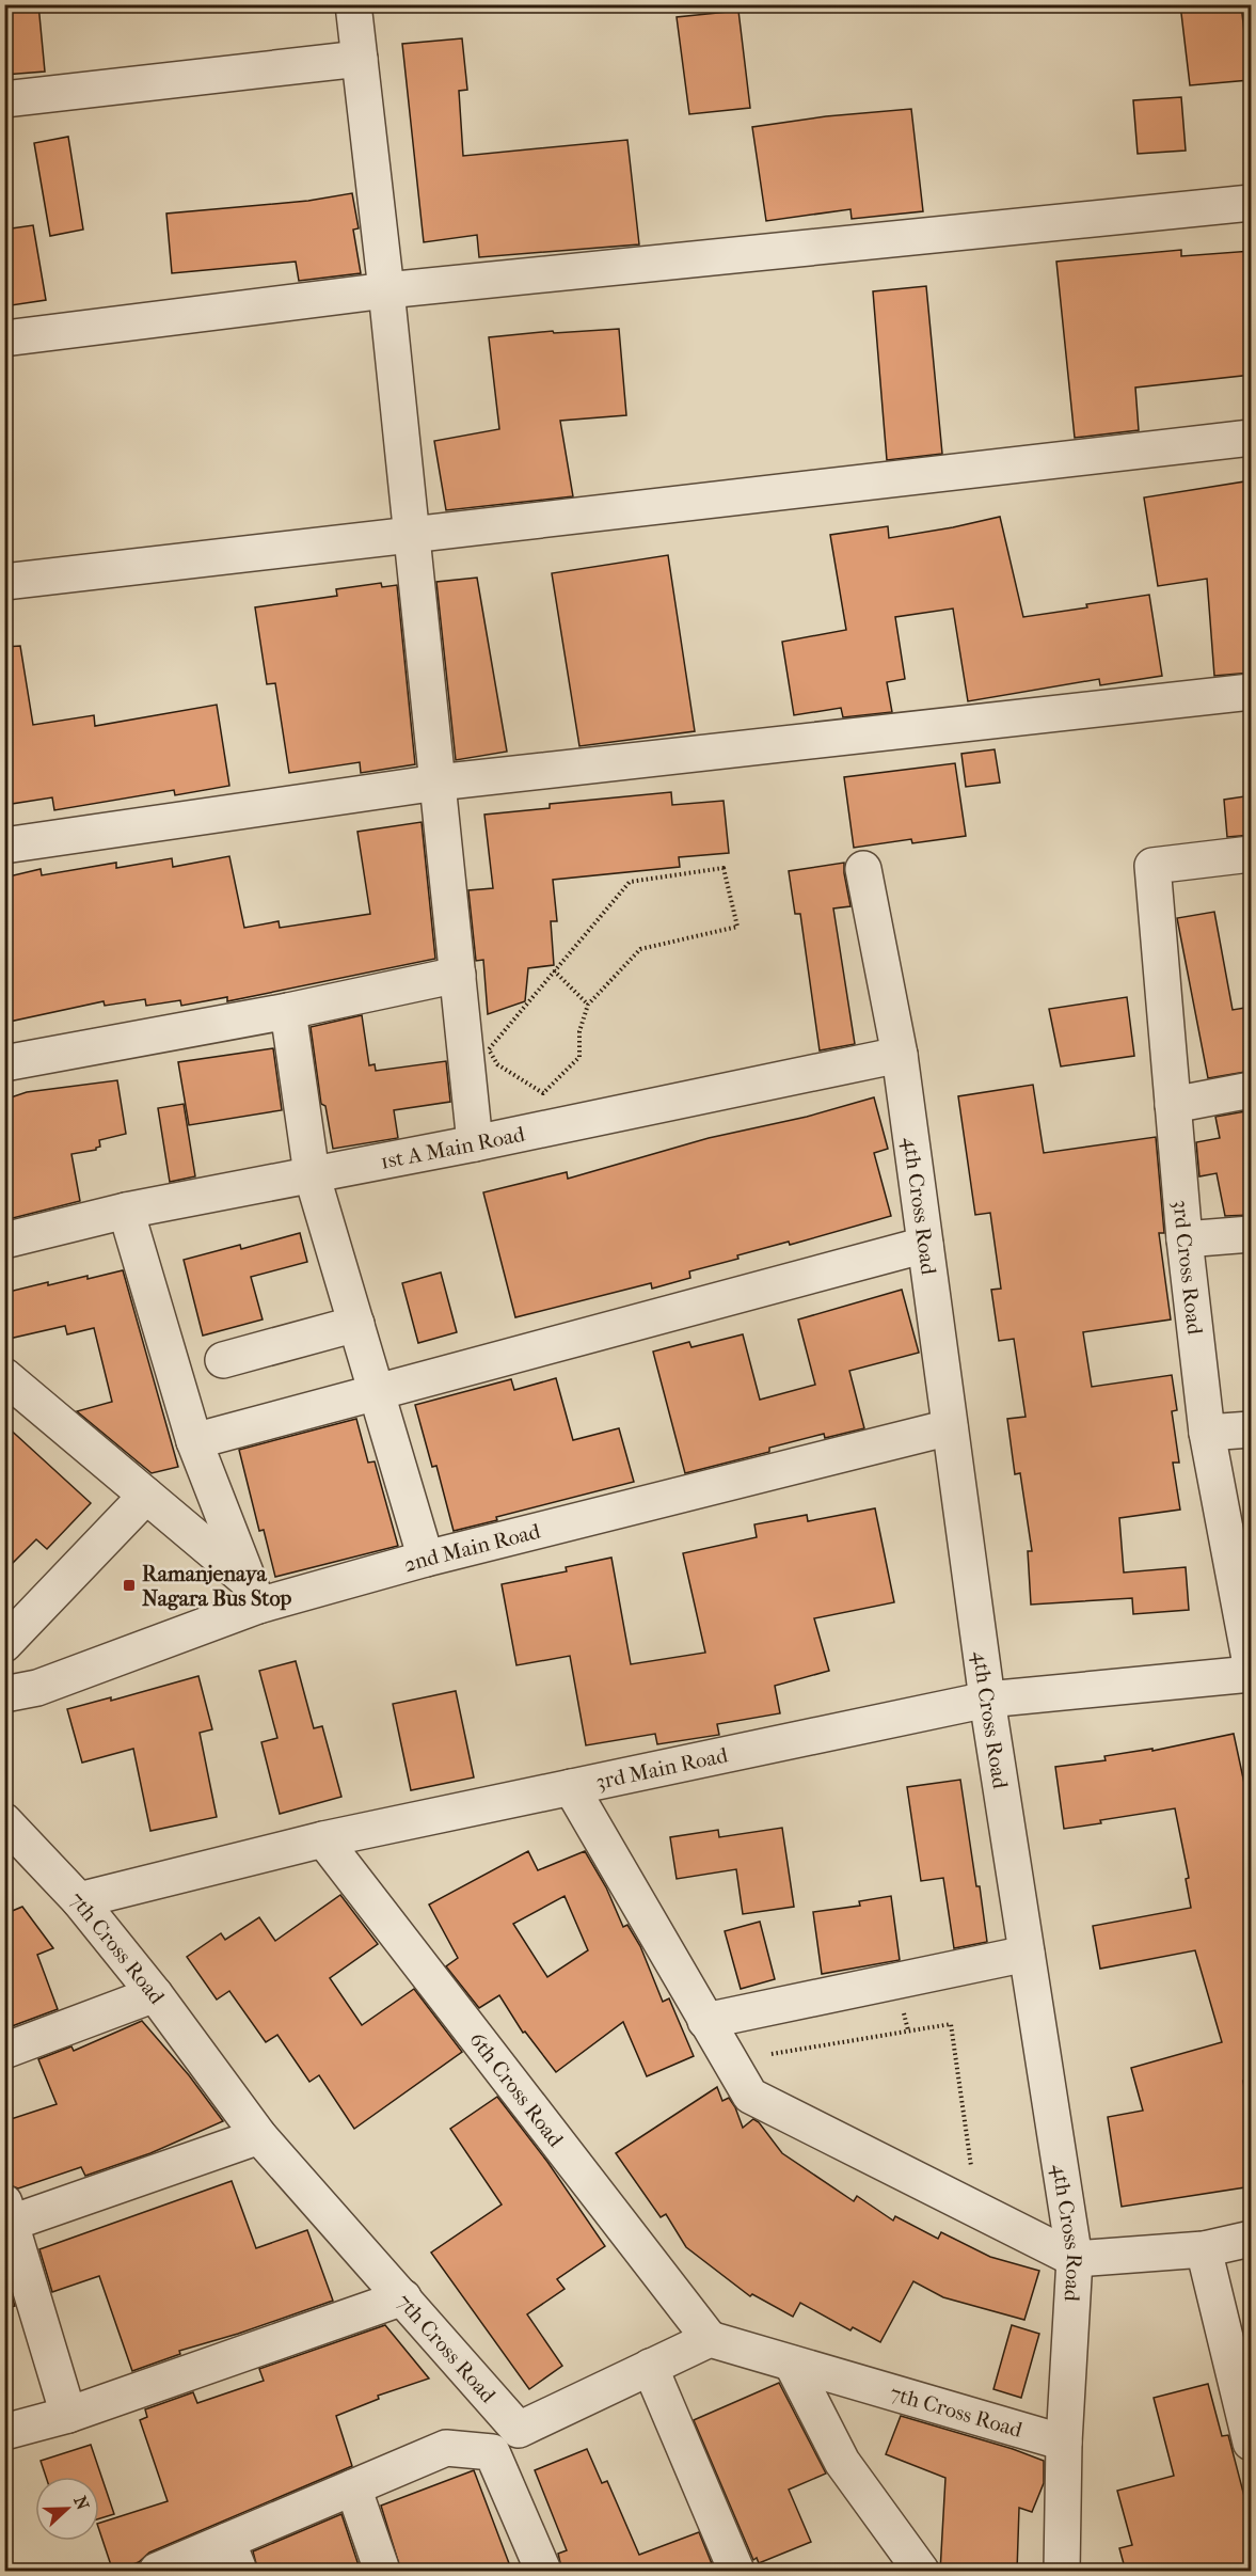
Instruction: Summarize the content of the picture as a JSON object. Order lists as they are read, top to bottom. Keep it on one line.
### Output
{"streets":{"street":["1st A Main Road","4th Cross Road","3rd Cross Road","2nd Main Road","3rd Main Road","7th Cross Road","6th Cross Road"]},"crossings":[["1st A Main Road","4th Cross Road"],["4th Cross Road","2nd Main Road"],["4th Cross Road","3rd Main Road"],["4th Cross Road","7th Cross Road"],["3rd Main Road","7th Cross Road"],["3rd Main Road","6th Cross Road"],["7th Cross Road","6th Cross Road"]],"places":{"transit":["Ramanjenaya Nagara Bus Stop"]},"north":"right"}
